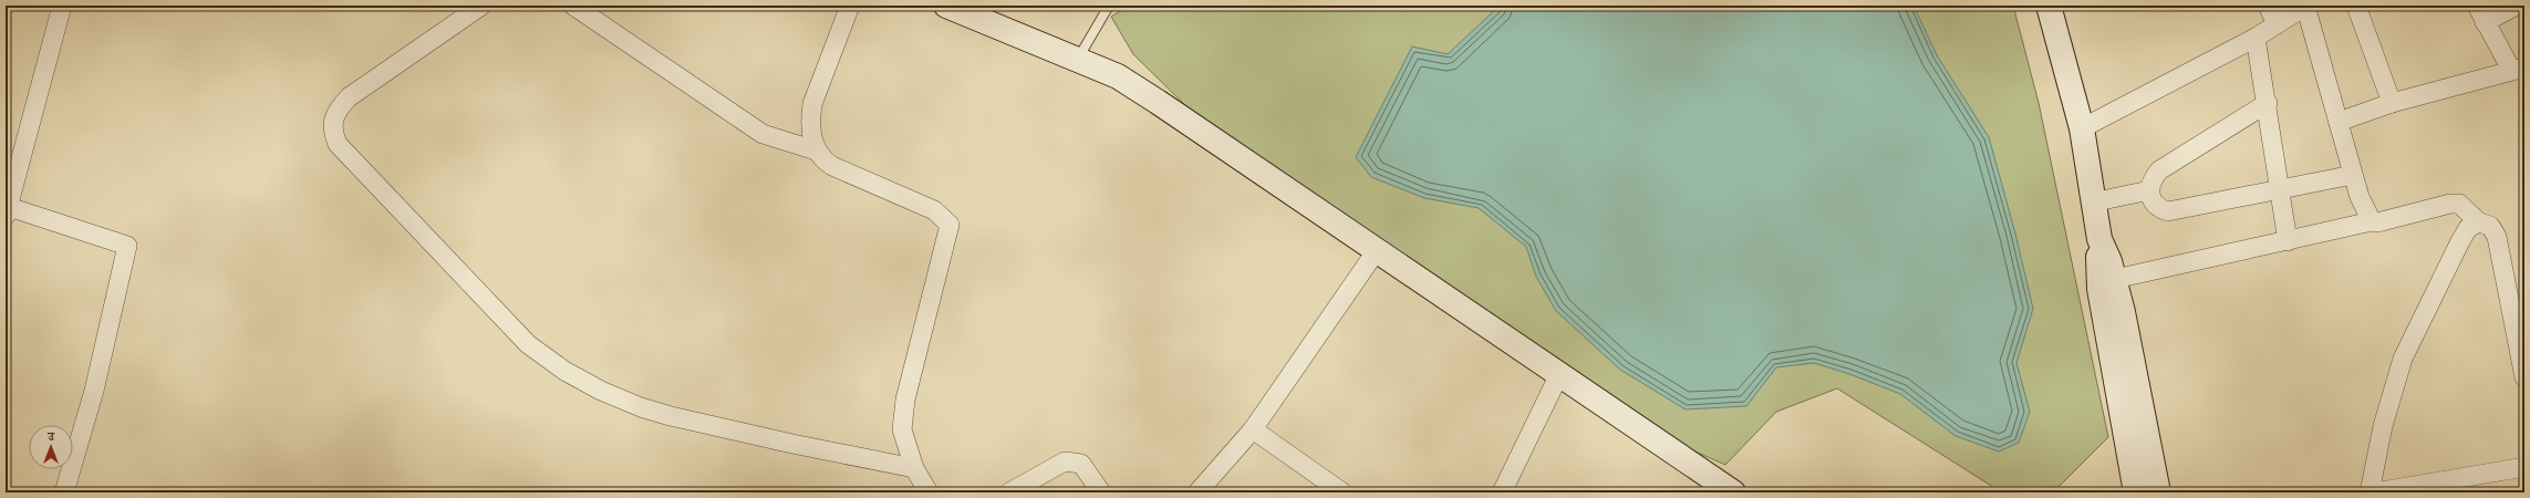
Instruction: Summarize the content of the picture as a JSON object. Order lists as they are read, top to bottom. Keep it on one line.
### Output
{"north":"top"}
